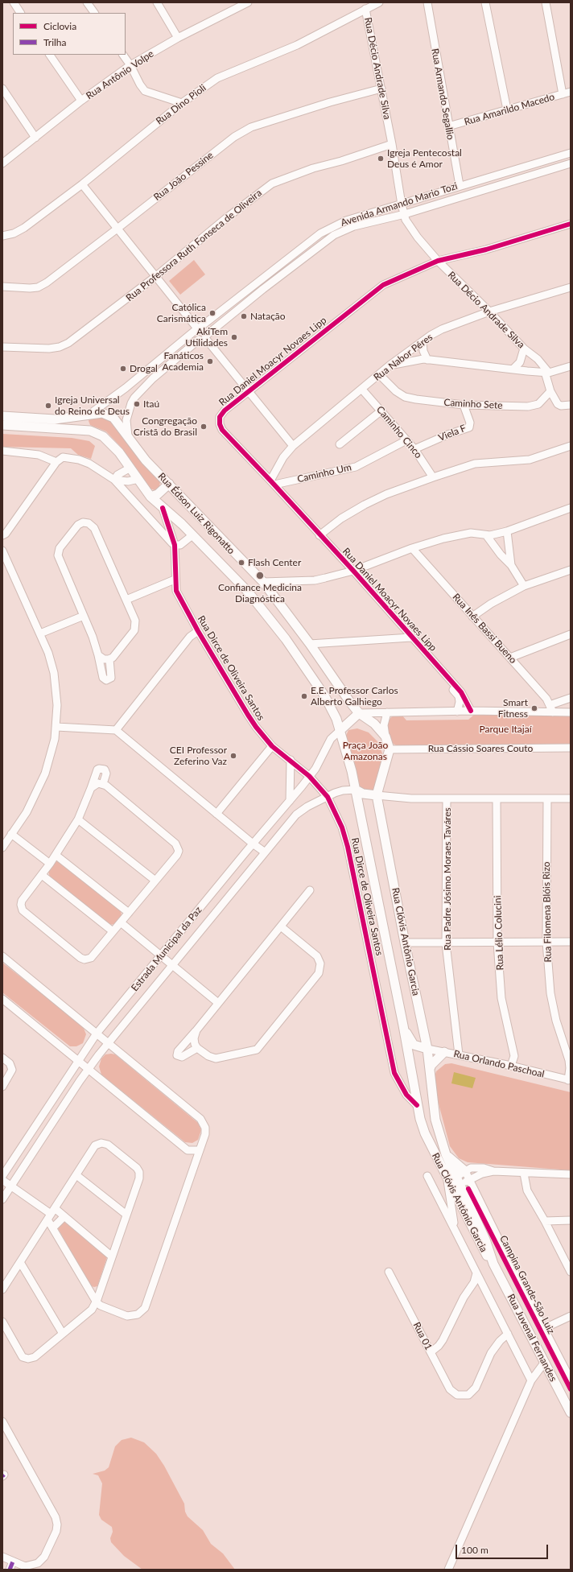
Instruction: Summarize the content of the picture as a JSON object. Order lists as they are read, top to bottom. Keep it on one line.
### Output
{"streets":{"main road":["Rua Édson Luiz Rigonatto","Rua Clóvis Antônio Garcia","Rua Juvenal Fernandes"],"street":["Rua Décio Andrade Silva","Rua Antônio Volpe","Rua Armando Segallio","Rua Dino Pioli","Rua Amarildo Macedo","Rua João Pessine","Avenida Armando Mario Tozi","Rua Professora Ruth Fonseca de Oliveira","Rua Nabor Péres","Rua Daniel Moacyr Novaes Lipp","Caminho Sete","Caminho Cinco","Viela F","Caminho Um","Rua Inês Bassi Bueno","Rua Dirce de Oliveira Santos","Rua Cássio Soares Couto","Rua Padre Jósimo Moraes Taváres","Rua Filomena Blóis Rizo","Rua Lélio Colucini","Estrada Municipal da Paz","Rua Orlando Paschoal","Rua 01"],"cycle path":["Campina Grande-São Luiz"]},"crossings":[["Rua Décio Andrade Silva","Rua Dino Pioli"],["Rua Décio Andrade Silva","Rua João Pessine"],["Rua Décio Andrade Silva","Avenida Armando Mario Tozi"],["Rua Décio Andrade Silva","Rua Professora Ruth Fonseca de Oliveira"],["Rua Décio Andrade Silva","Rua Nabor Péres"],["Rua Décio Andrade Silva","Rua Daniel Moacyr Novaes Lipp"],["Rua Armando Segallio","Rua Amarildo Macedo"],["Rua Armando Segallio","Avenida Armando Mario Tozi"],["Avenida Armando Mario Tozi","Rua Édson Luiz Rigonatto"],["Rua Nabor Péres","Rua Daniel Moacyr Novaes Lipp"],["Rua Nabor Péres","Caminho Sete"],["Rua Nabor Péres","Caminho Cinco"],["Rua Nabor Péres","Caminho Um"],["Rua Daniel Moacyr Novaes Lipp","Caminho Um"],["Caminho Sete","Viela F"],["Caminho Cinco","Viela F"],["Caminho Cinco","Caminho Um"],["Rua Dirce de Oliveira Santos","Rua Clóvis Antônio Garcia"],["Rua Dirce de Oliveira Santos","Estrada Municipal da Paz"],["Rua Cássio Soares Couto","Rua Clóvis Antônio Garcia"],["Rua Padre Jósimo Moraes Taváres","Rua Orlando Paschoal"],["Rua Filomena Blóis Rizo","Rua Orlando Paschoal"],["Rua Lélio Colucini","Rua Orlando Paschoal"],["Rua Clóvis Antônio Garcia","Estrada Municipal da Paz"],["Rua Clóvis Antônio Garcia","Rua Orlando Paschoal"],["Rua Clóvis Antônio Garcia","Rua Juvenal Fernandes"]],"parks":["Parque Itajaí","Praça João Amazonas"],"places":["Igreja Pentecostal Deus é Amor","Católica Carismática","Natação","AkiTem Utilidades","Fanáticos Academia","Drogal","Itaú","Igreja Universal do Reino de Deus","Congregação Cristã do Brasil","Flash Center","Confiance Medicina Diagnóstica","E.E. Professor Carlos Alberto Galhiego","Smart Fitness","CEI Professor Zeferino Vaz"],"legend":["Ciclovia","Trilha"],"scale_bar":"100 m"}
